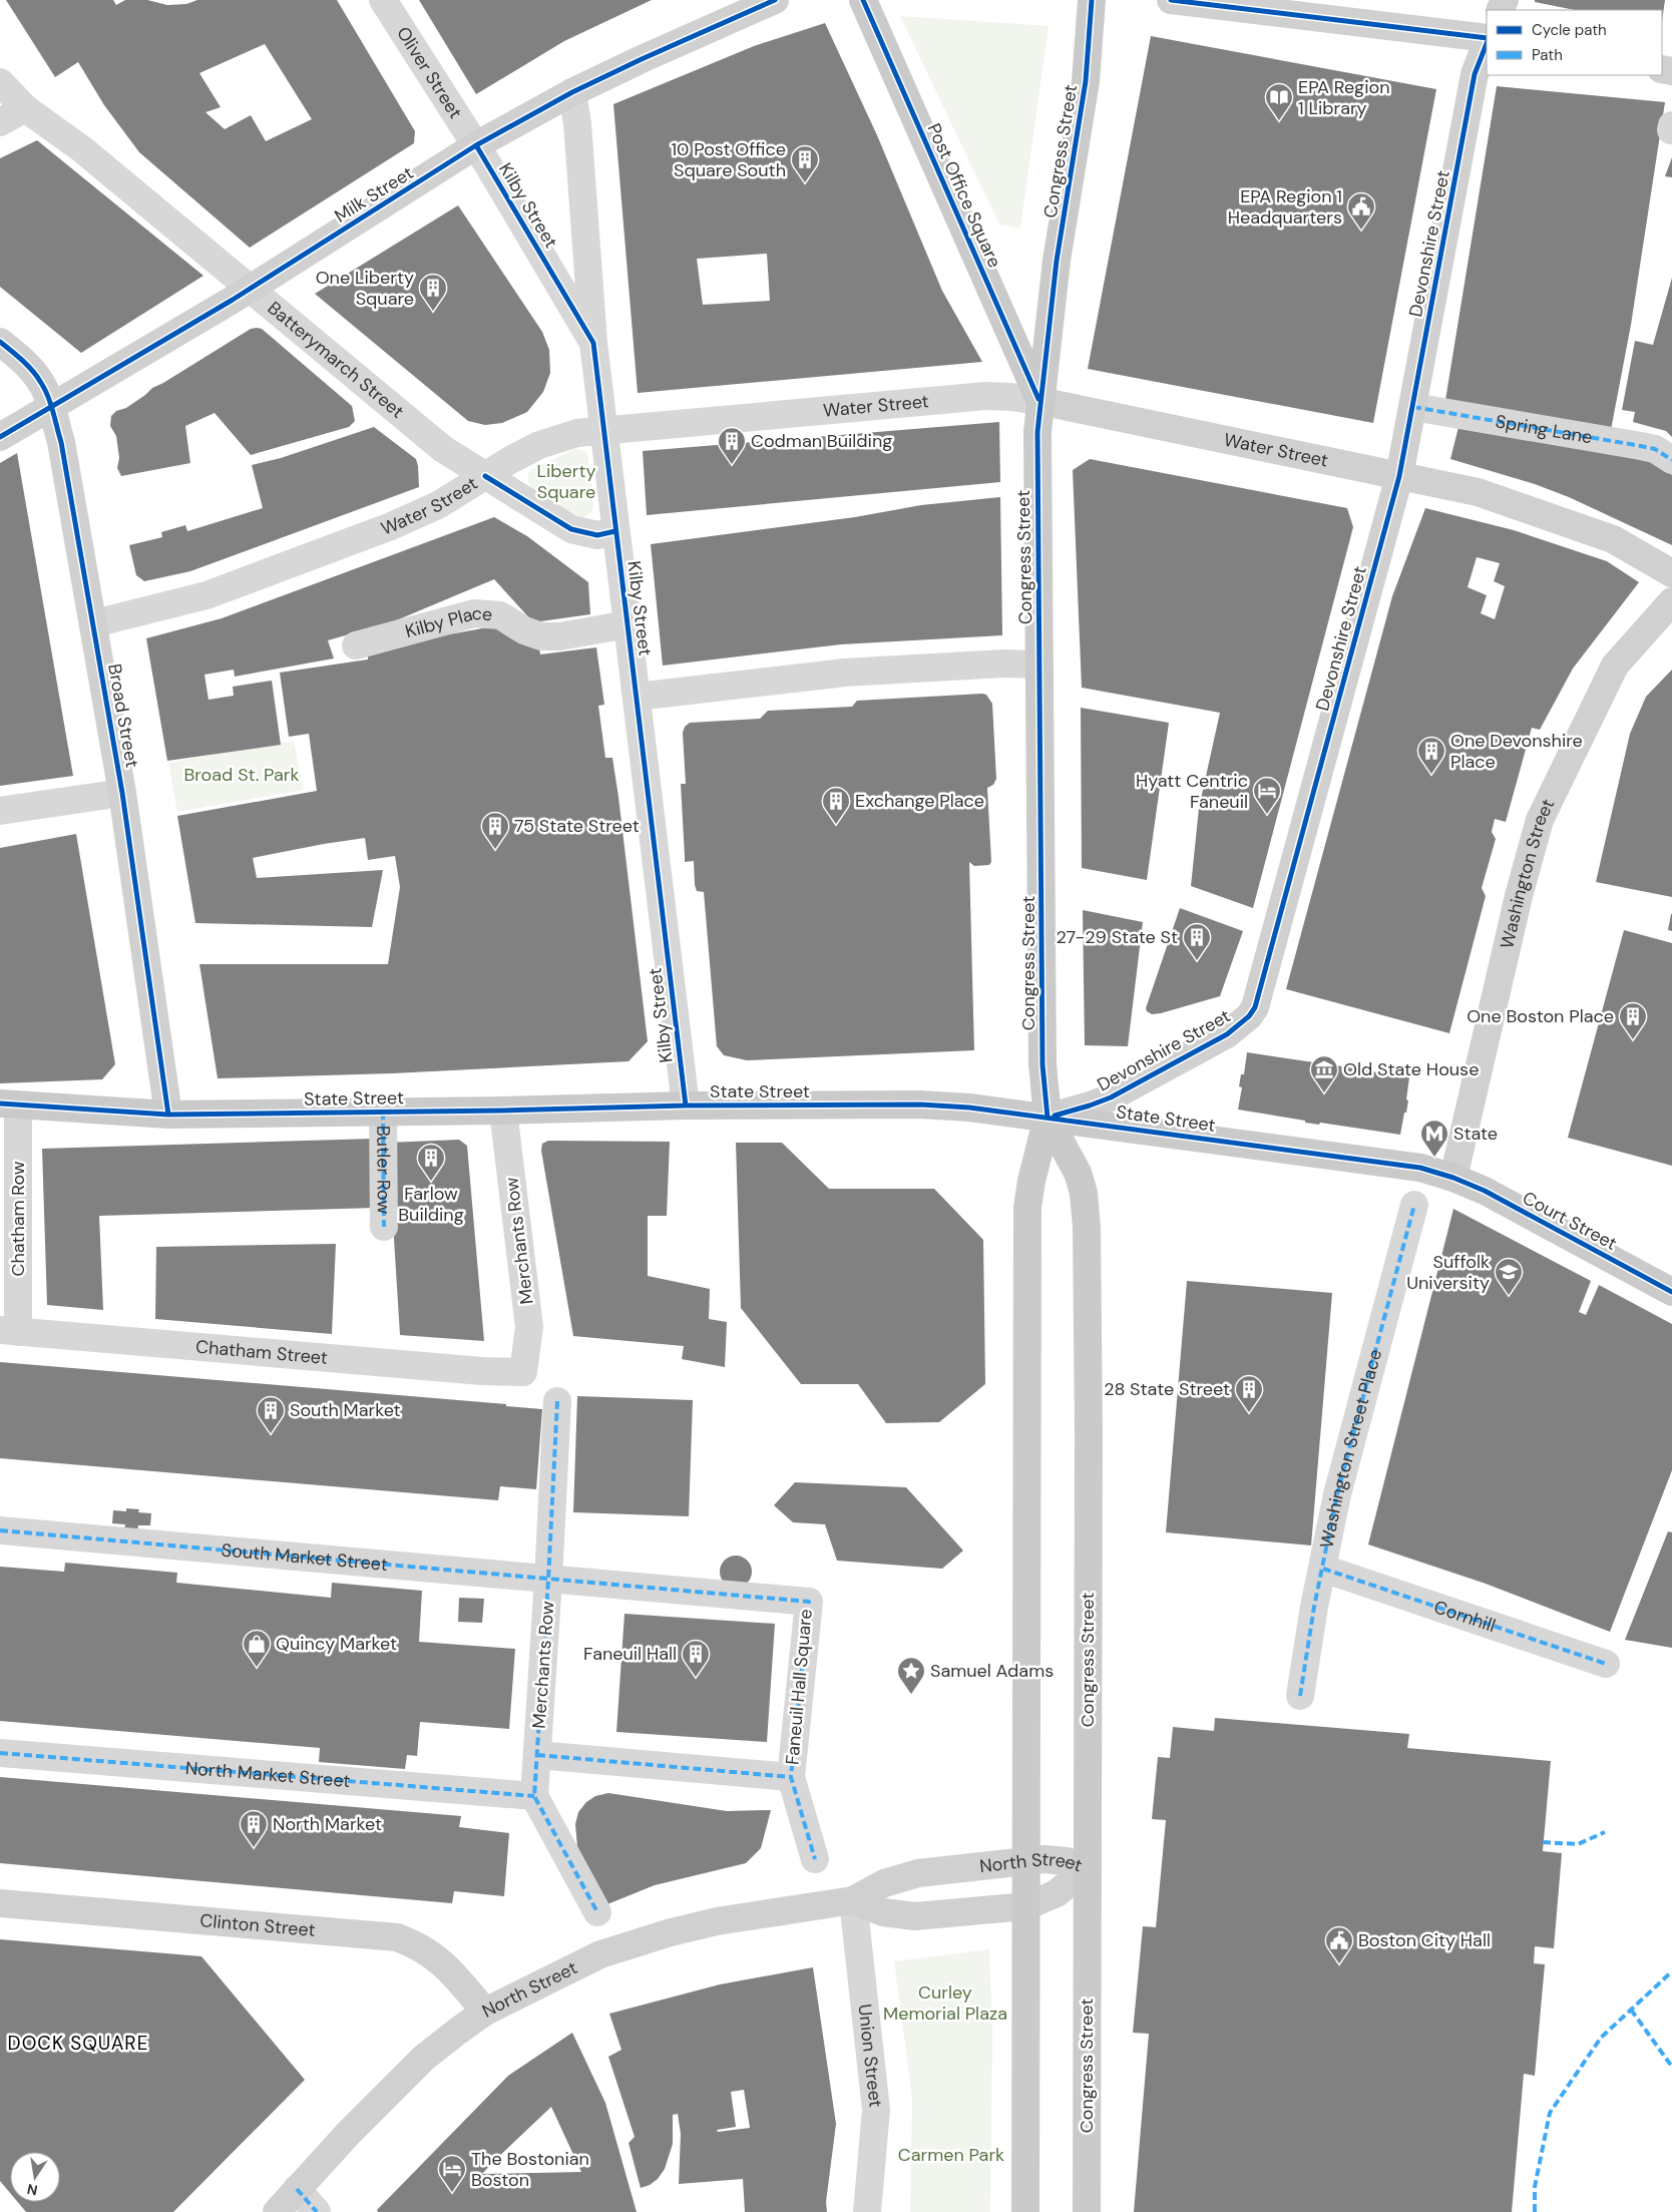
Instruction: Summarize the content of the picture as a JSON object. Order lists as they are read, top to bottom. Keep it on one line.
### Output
{"streets":{"main road":["Congress Street","Milk Street","Post Office Square","Devonshire Street","Water Street","Broad Street","Washington Street","State Street","Court Street","North Street","Clinton Street"],"street":["Oliver Street","Kilby Street","Batterymarch Street","Spring Lane","Kilby Place","Butler Row","Chatham Row","Merchants Row","Chatham Street","Washington Street Place","South Market Street","Cornhill","Faneuil Hall Square","North Market Street","Union Street"]},"crossings":[["Oliver Street","Milk Street"],["Oliver Street","Kilby Street"],["Congress Street","Post Office Square"],["Congress Street","Devonshire Street"],["Congress Street","Water Street"],["Congress Street","State Street"],["Congress Street","North Street"],["Milk Street","Kilby Street"],["Milk Street","Batterymarch Street"],["Milk Street","Broad Street"],["Post Office Square","Water Street"],["Kilby Street","Water Street"],["Kilby Street","Kilby Place"],["Kilby Street","State Street"],["Devonshire Street","Water Street"],["Devonshire Street","Spring Lane"],["Devonshire Street","State Street"],["Batterymarch Street","Water Street"],["Water Street","Broad Street"],["Broad Street","State Street"],["Washington Street","State Street"],["Washington Street","Court Street"],["State Street","Butler Row"],["State Street","Chatham Row"],["State Street","Court Street"],["State Street","Merchants Row"],["Chatham Row","Chatham Street"],["Merchants Row","Chatham Street"],["Merchants Row","South Market Street"],["Merchants Row","Faneuil Hall Square"],["Merchants Row","North Market Street"],["Washington Street Place","Cornhill"],["South Market Street","Faneuil Hall Square"],["North Street","Clinton Street"],["North Street","Union Street"]],"districts":["DOCK SQUARE"],"parks":["Liberty Square","Broad St. Park","Curley Memorial Plaza","Carmen Park"],"places":{"library":["EPA Region 1 Library"],"building":["10 Post Office Square South","One Liberty Square","Codman Building","One Devonshire Place","Exchange Place","75 State Street","27-29 State St","One Boston Place","Farlow Building","28 State Street","South Market","Faneuil Hall","North Market"],"public building":["EPA Region 1 Headquarters","Boston City Hall"],"hotel":["Hyatt Centric Faneuil","The Bostonian Boston"],"museum":["Old State House"],"metro station":["State"],"school or university":["Suffolk University"],"shop":["Quincy Market"],"place":["Samuel Adams"]},"legend":["Cycle path","Path"],"north":"bottom"}
